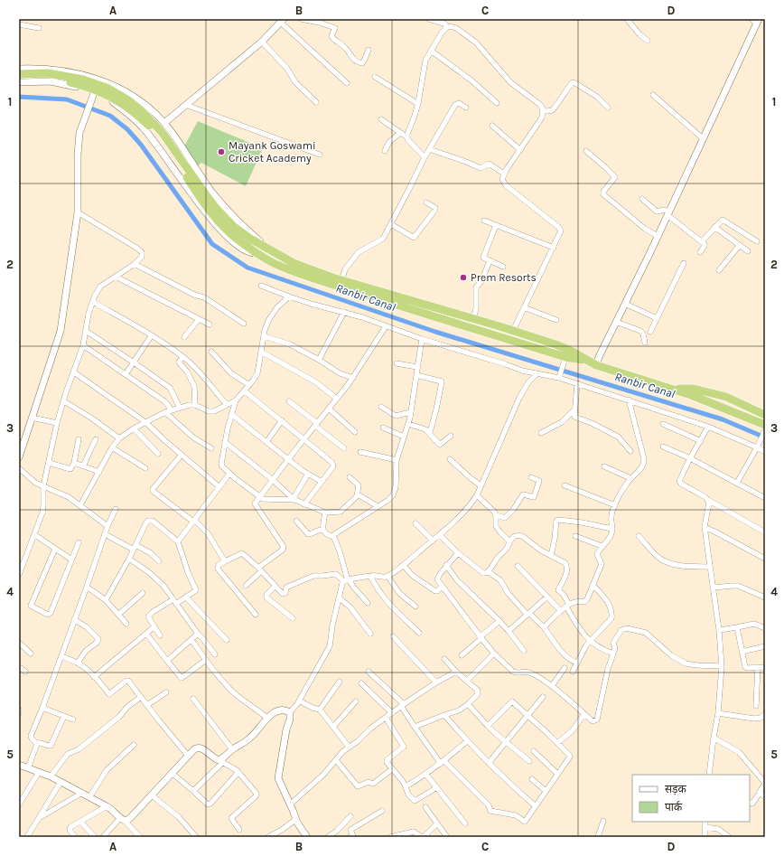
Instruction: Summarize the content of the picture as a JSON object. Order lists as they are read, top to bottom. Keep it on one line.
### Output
{"water":["Ranbir Canal"],"places":["Mayank Goswami Cricket Academy","Prem Resorts"],"legend":["सड़क","पार्क"],"grid":{"columns":["A","B","C","D"],"rows":["1","2","3","4","5"]}}
